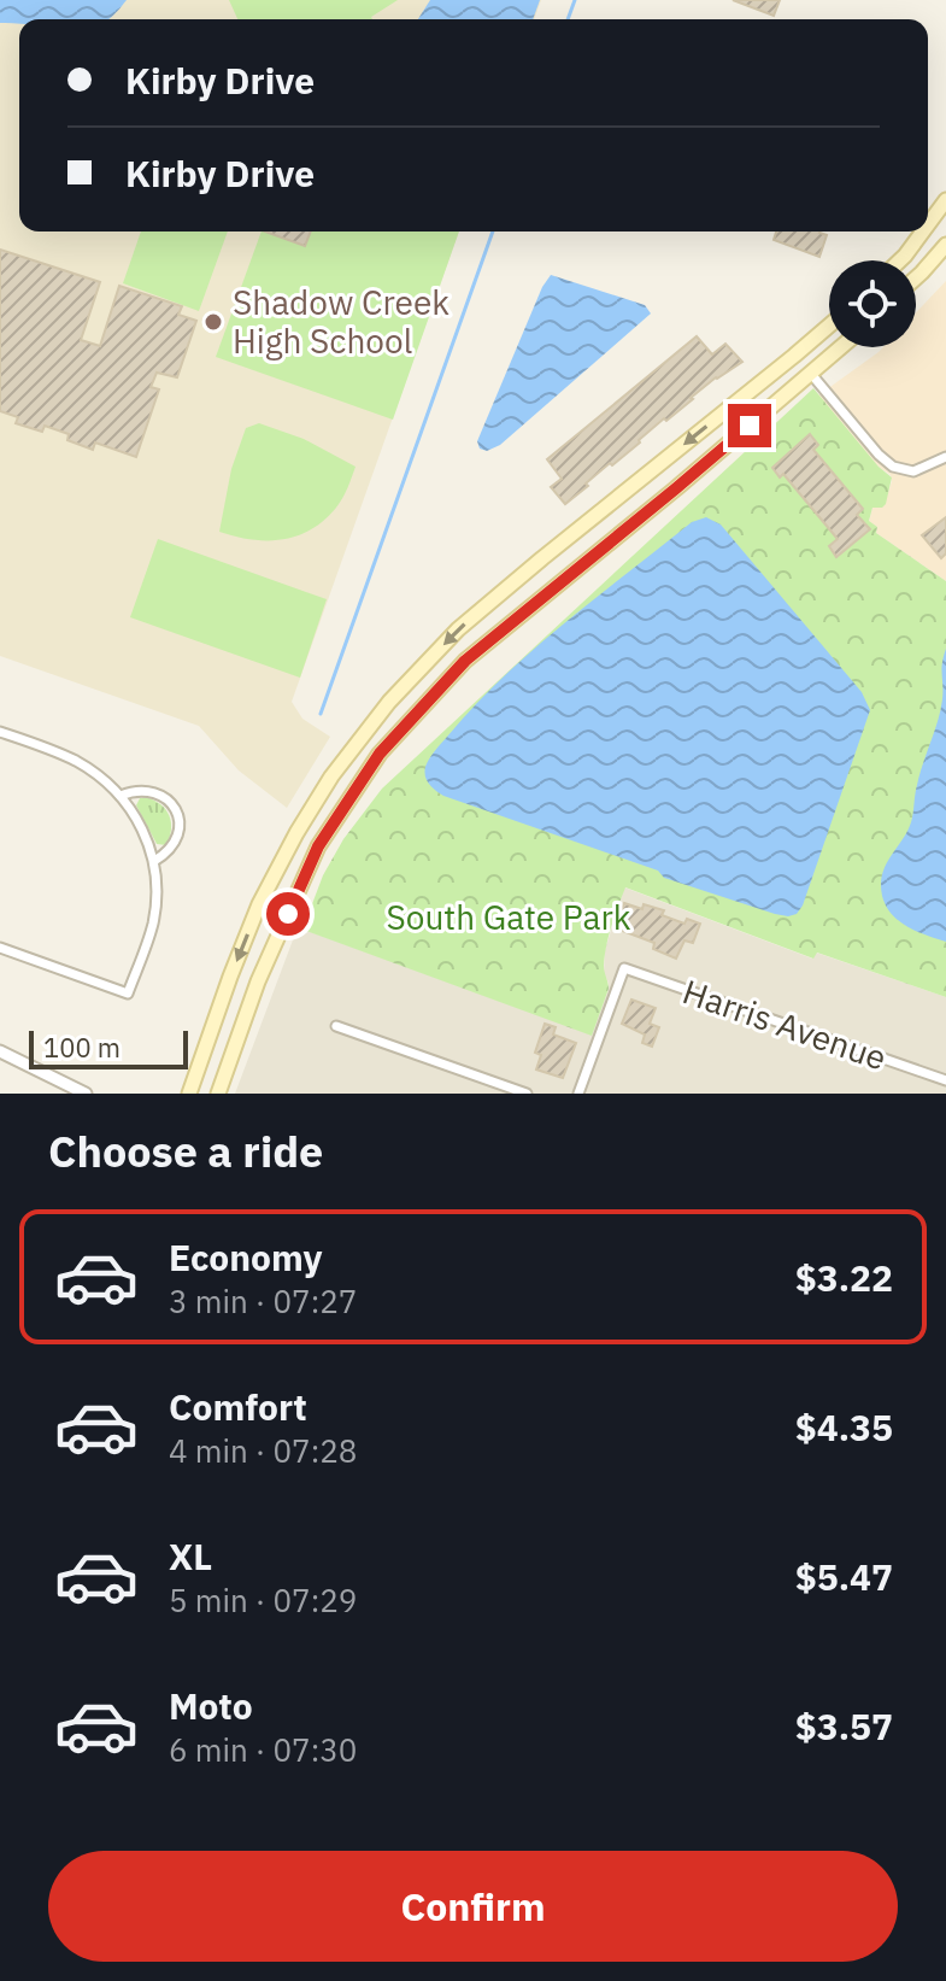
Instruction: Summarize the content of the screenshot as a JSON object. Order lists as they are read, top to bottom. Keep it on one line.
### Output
{"streets":{"street":["Harris Avenue"]},"parks":["South Gate Park"],"places":["Shadow Creek High School"],"scale_bar":"100 m","page":{"banner":["Kirby Drive","Kirby Drive"],"scale":"100 m","heading":"Choose a ride","list":[{"name":"Economy","note":"3 min · 07:27","value":"$3.22"},{"name":"Comfort","note":"4 min · 07:28","value":"$4.35"},{"name":"XL","note":"5 min · 07:29","value":"$5.47"},{"name":"Moto","note":"6 min · 07:30","value":"$3.57"}],"buttons":"Confirm"}}
